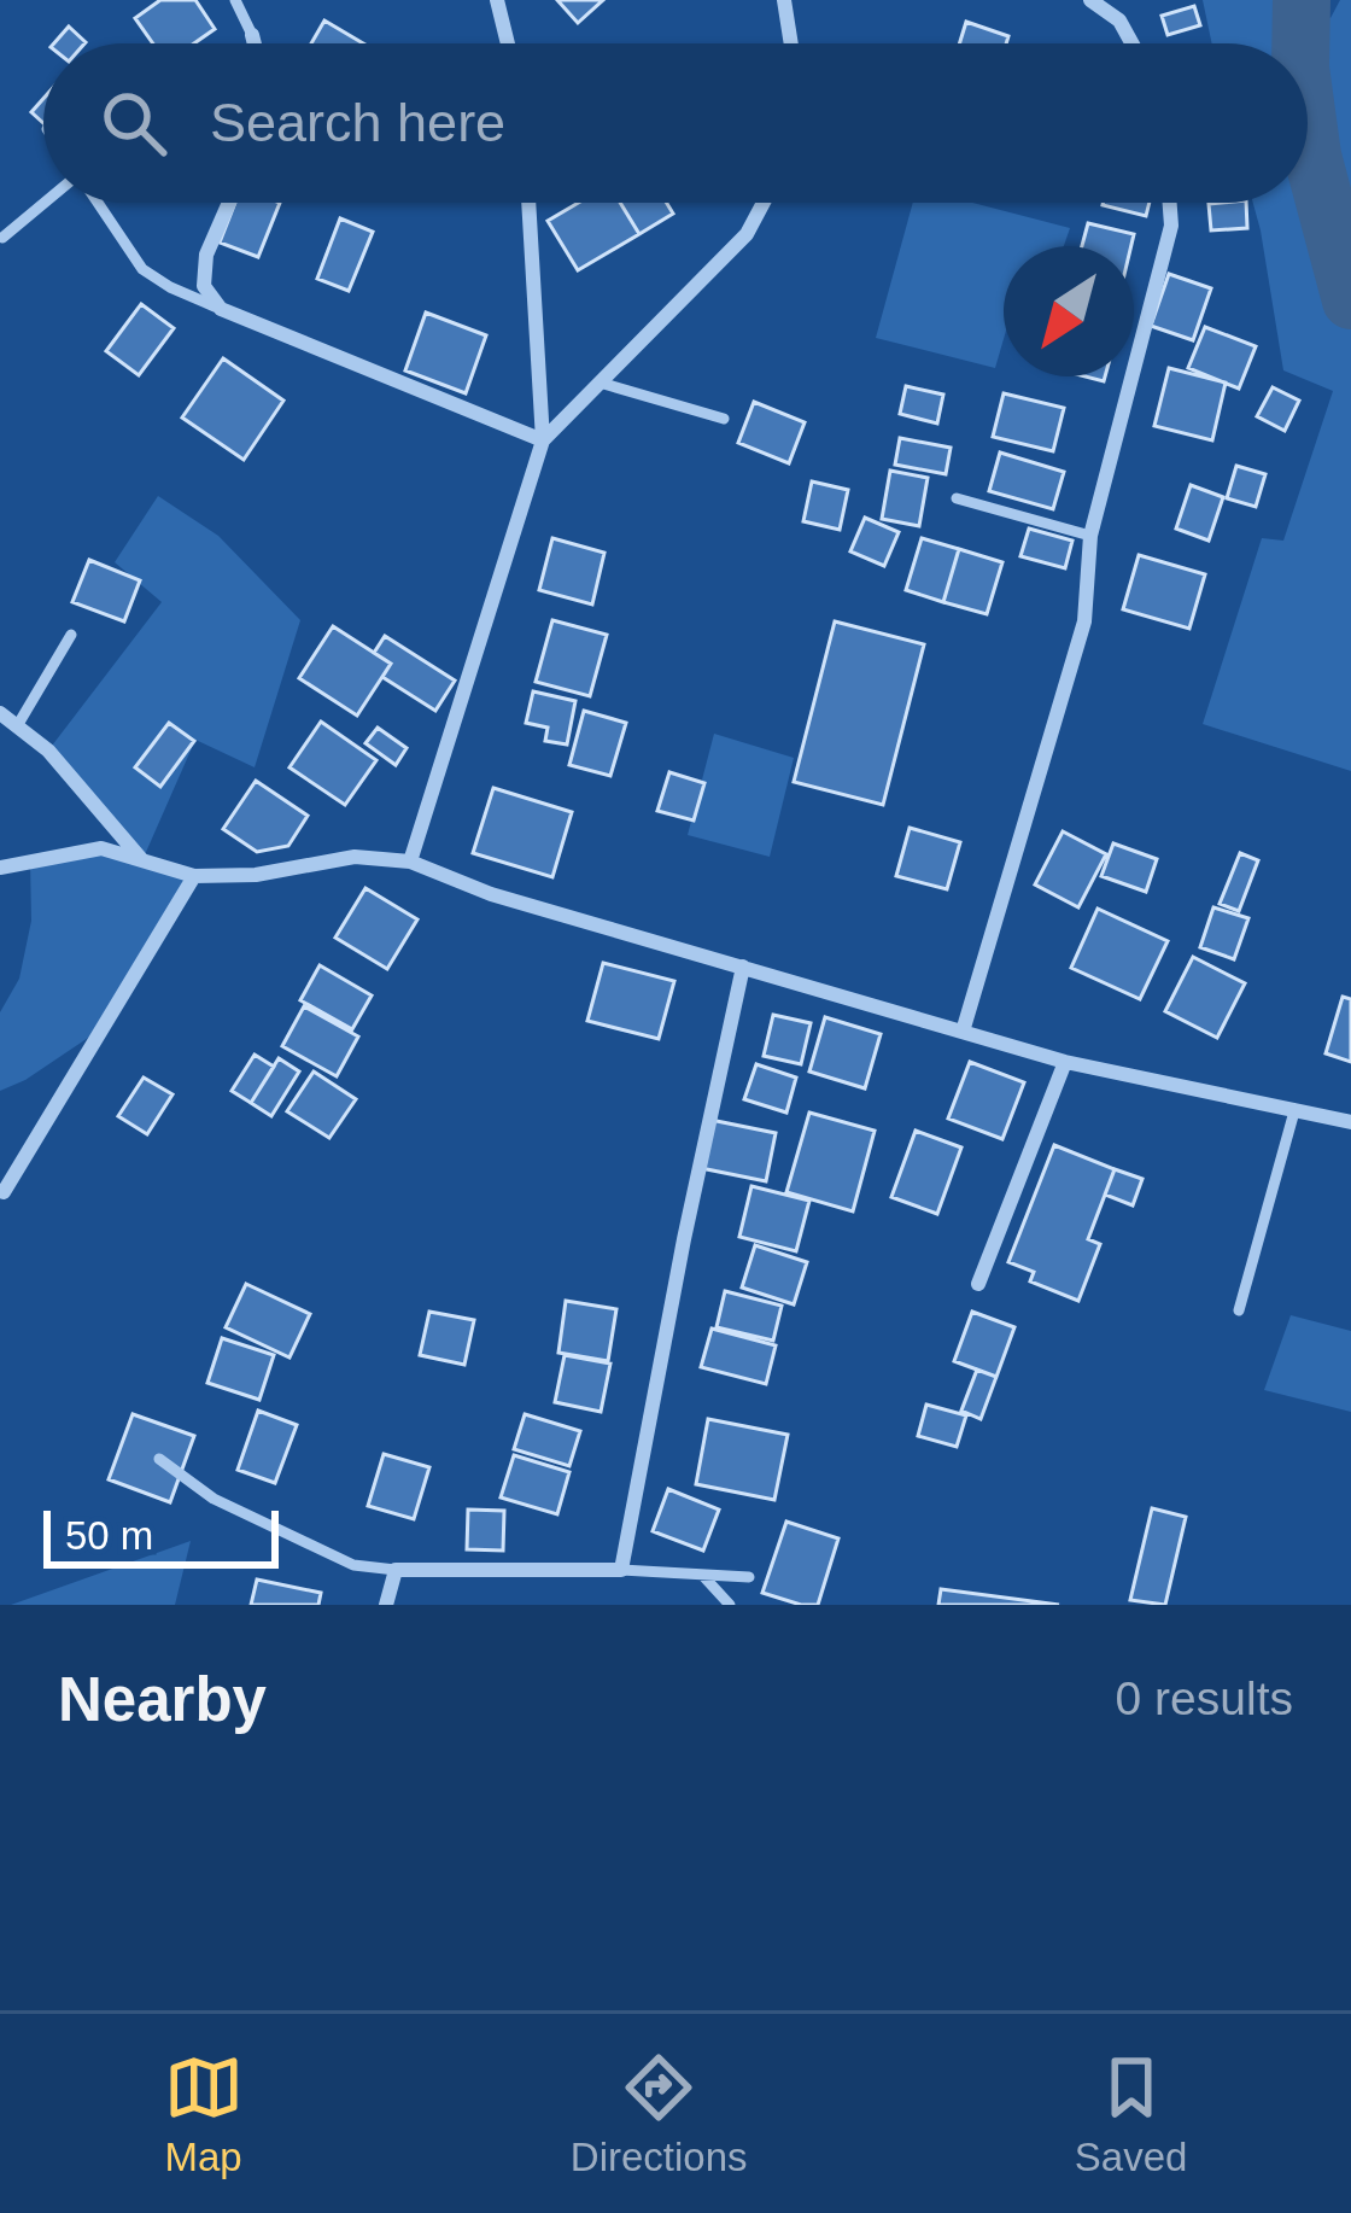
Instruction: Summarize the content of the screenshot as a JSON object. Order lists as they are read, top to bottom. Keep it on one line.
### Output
{"scale_bar":"50 m","north":"bottom left","page":{"search":"Search here","scale":"50 m","heading":["Nearby","0 results"],"nav":["Map","Directions","Saved"]}}
